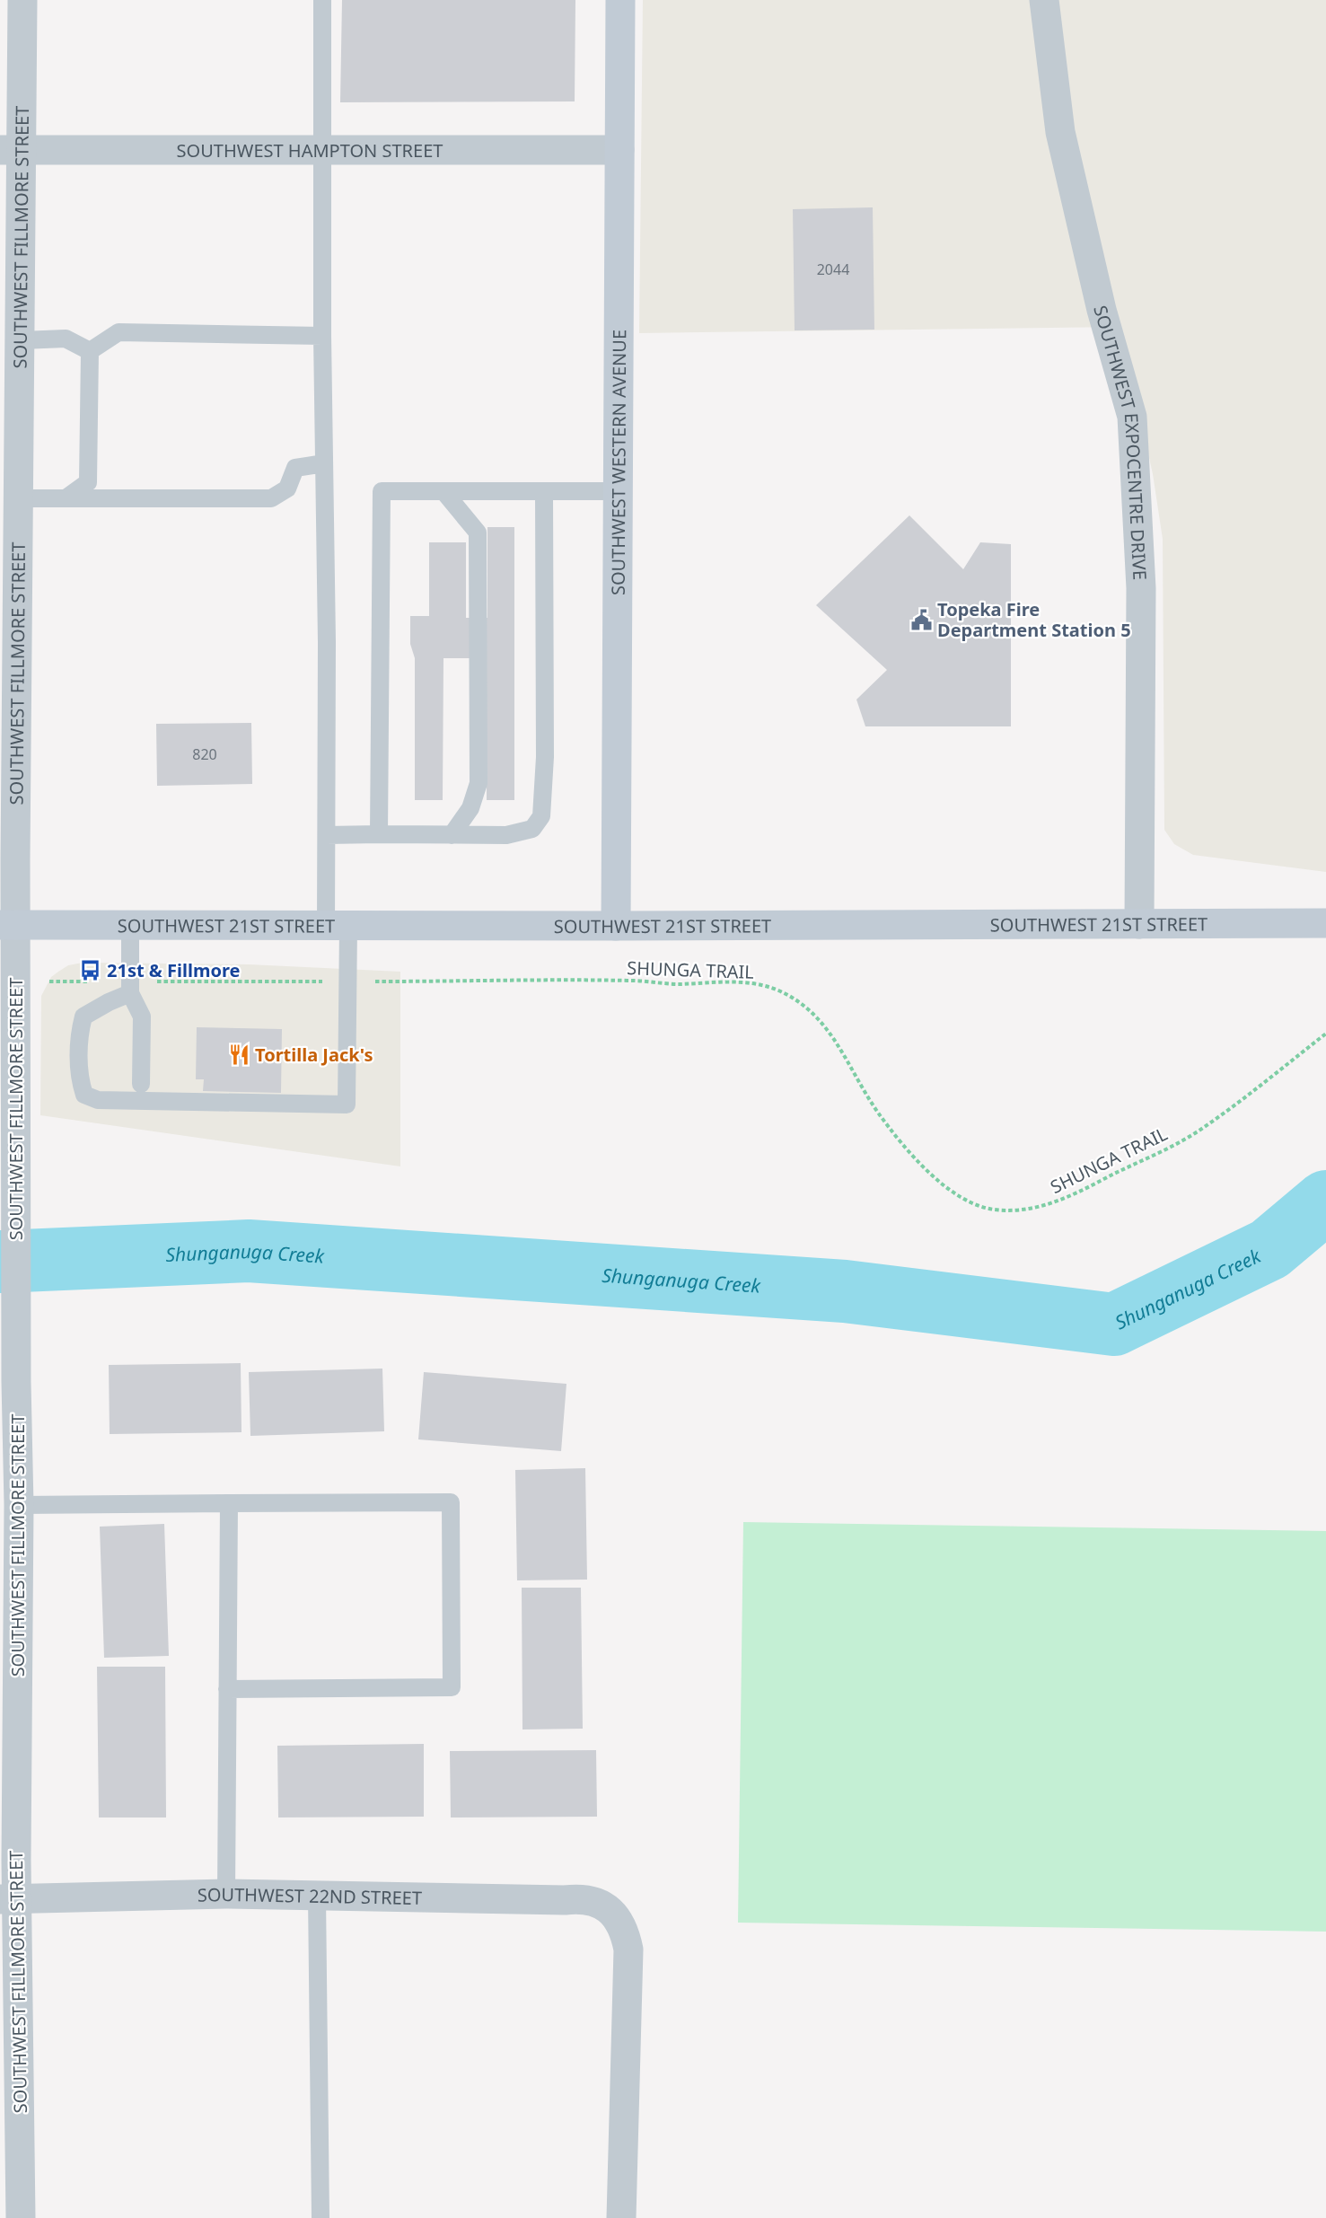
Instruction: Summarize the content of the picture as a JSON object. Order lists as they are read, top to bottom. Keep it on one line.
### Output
{"streets":{"main road":["SOUTHWEST WESTERN AVENUE","SOUTHWEST 21ST STREET"],"street":["SOUTHWEST HAMPTON STREET","SOUTHWEST FILLMORE STREET","SOUTHWEST EXPOCENTRE DRIVE","SOUTHWEST 22ND STREET"],"path":["SHUNGA TRAIL"]},"crossings":[["SOUTHWEST HAMPTON STREET","SOUTHWEST FILLMORE STREET"],["SOUTHWEST HAMPTON STREET","SOUTHWEST WESTERN AVENUE"],["SOUTHWEST FILLMORE STREET","SOUTHWEST 21ST STREET"],["SOUTHWEST FILLMORE STREET","SHUNGA TRAIL"],["SOUTHWEST FILLMORE STREET","SOUTHWEST 22ND STREET"],["SOUTHWEST EXPOCENTRE DRIVE","SOUTHWEST 21ST STREET"],["SOUTHWEST WESTERN AVENUE","SOUTHWEST 21ST STREET"]],"water":["Shunganuga Creek"],"places":{"public building":["Topeka Fire Department Station 5"],"bus stop":["21st & Fillmore"],"restaurant":["Tortilla Jack's"]},"house_numbers":["2044","820"]}
